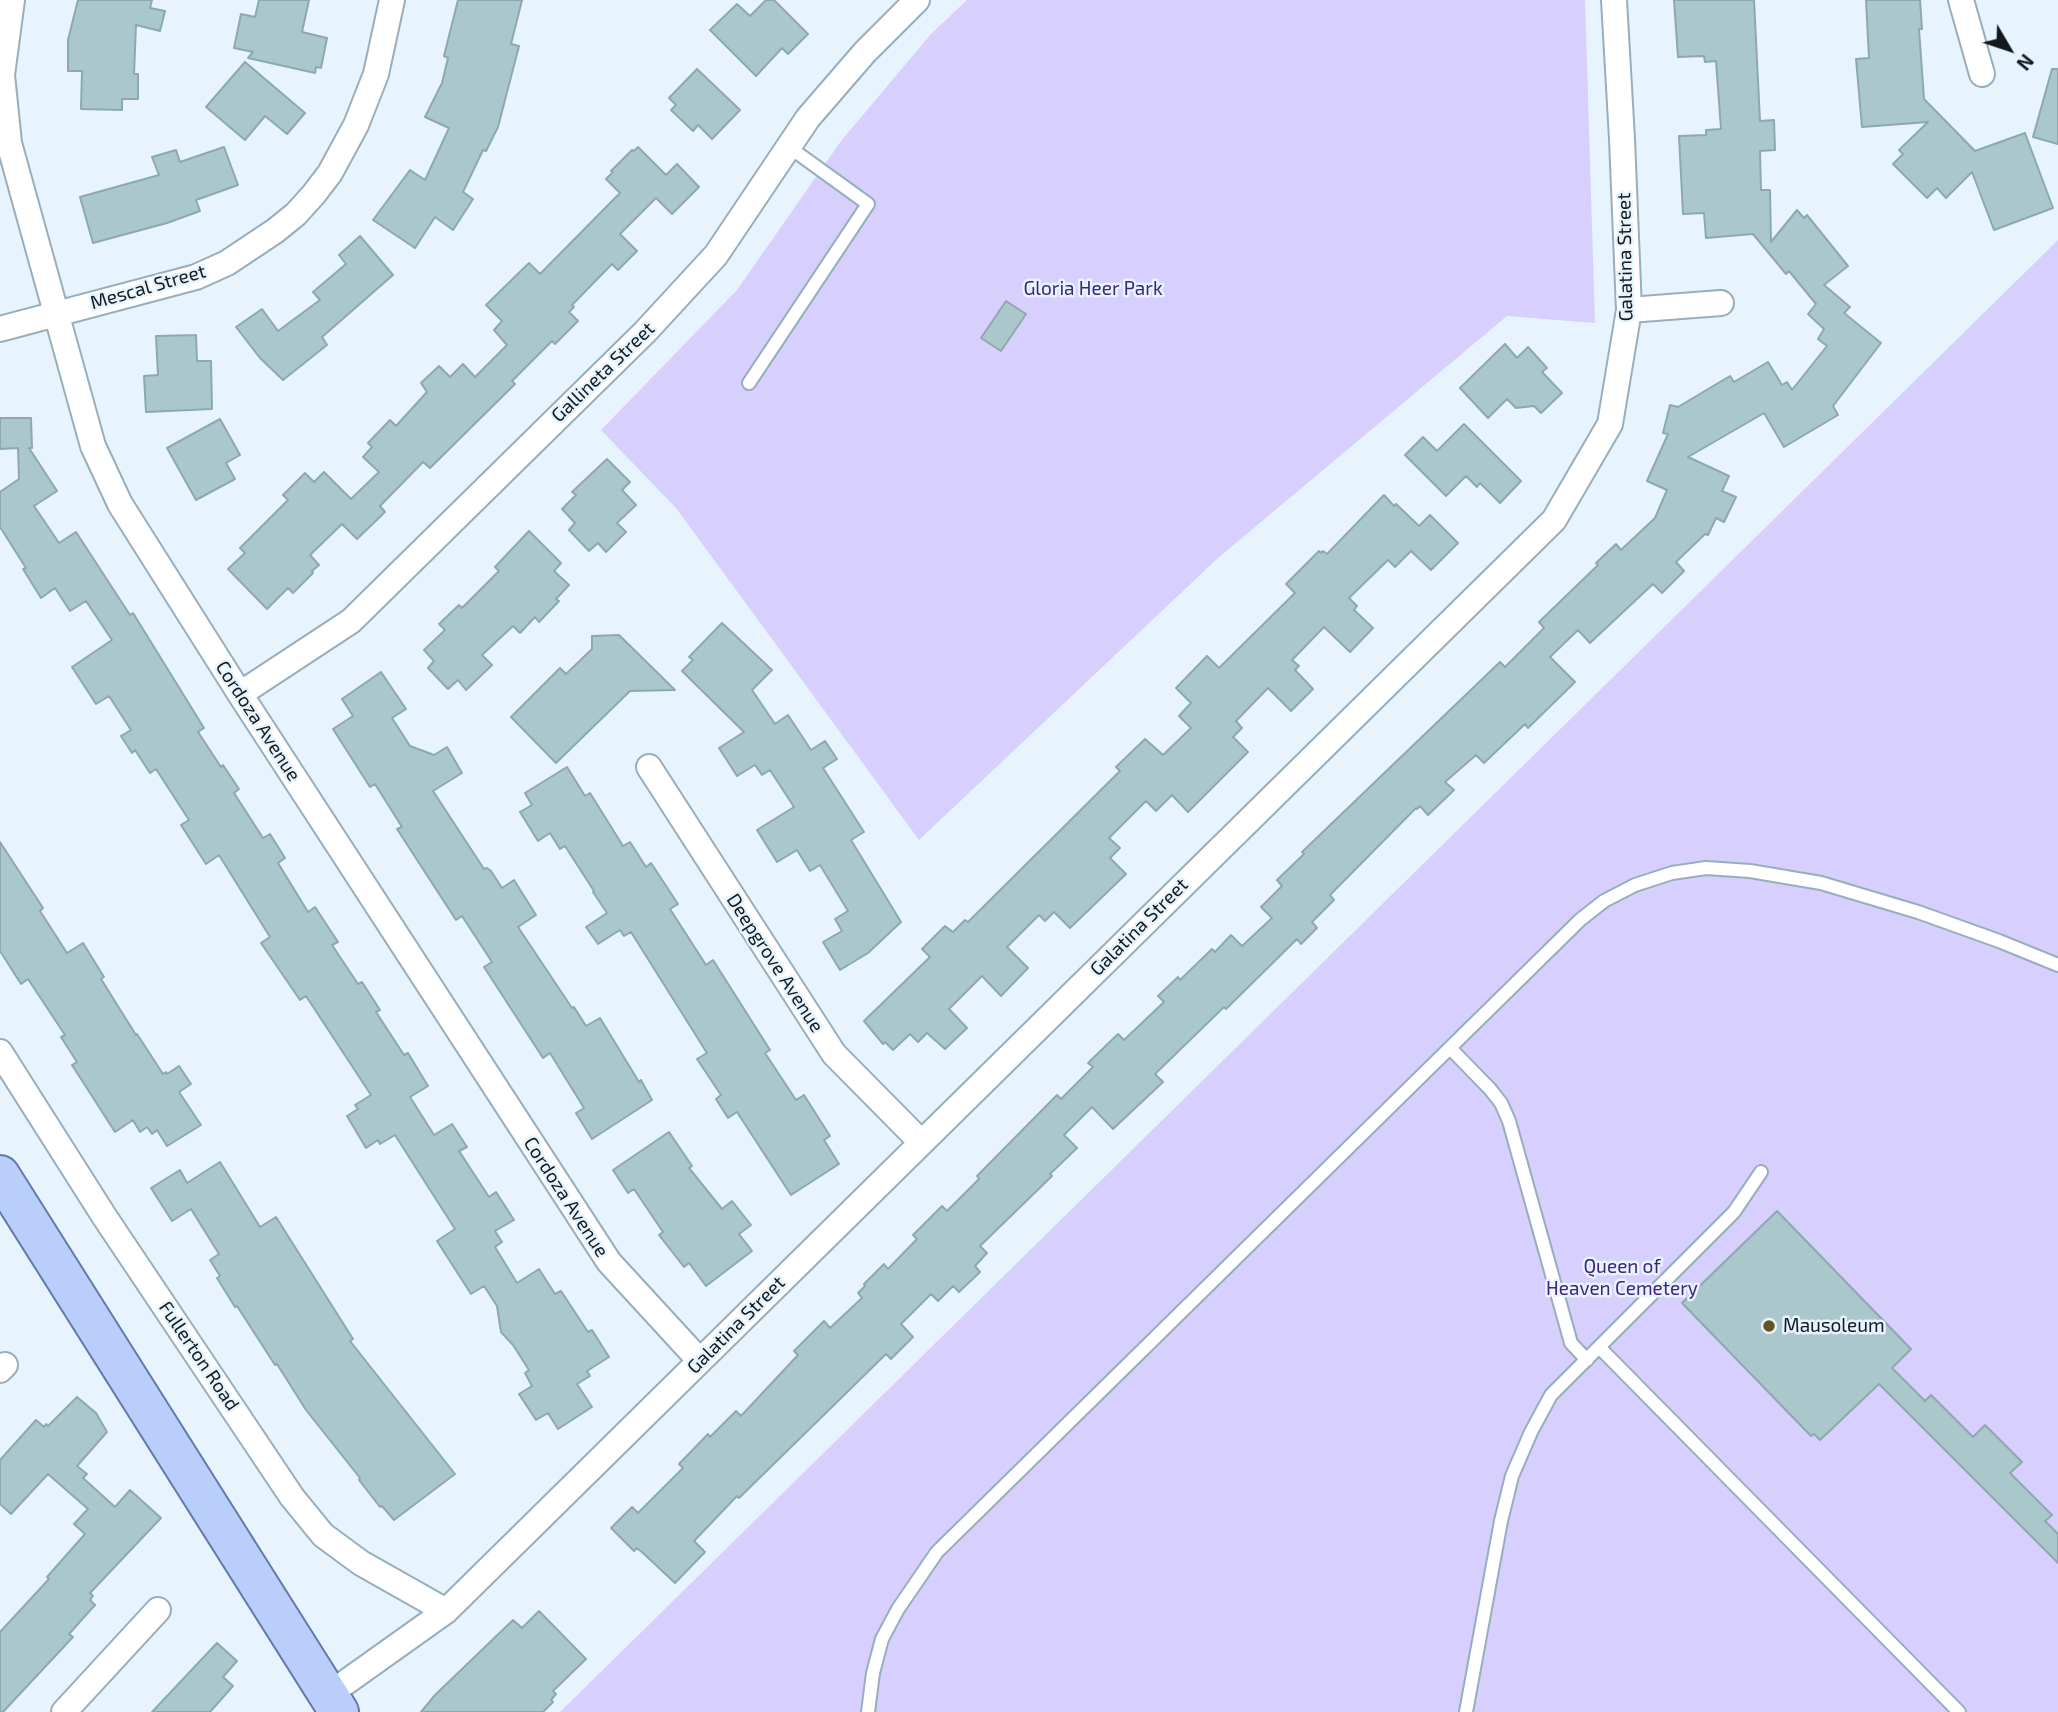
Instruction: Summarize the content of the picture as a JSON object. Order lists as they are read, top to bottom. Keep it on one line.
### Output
{"streets":{"street":["Galatina Street","Mescal Street","Gallineta Street","Cordoza Avenue","Deepgrove Avenue","Fullerton Road"]},"crossings":[["Galatina Street","Cordoza Avenue"],["Galatina Street","Deepgrove Avenue"],["Galatina Street","Fullerton Road"],["Mescal Street","Cordoza Avenue"],["Gallineta Street","Cordoza Avenue"]],"parks":["Gloria Heer Park","Queen of Heaven Cemetery"],"places":["Mausoleum"],"north":"bottom right"}
